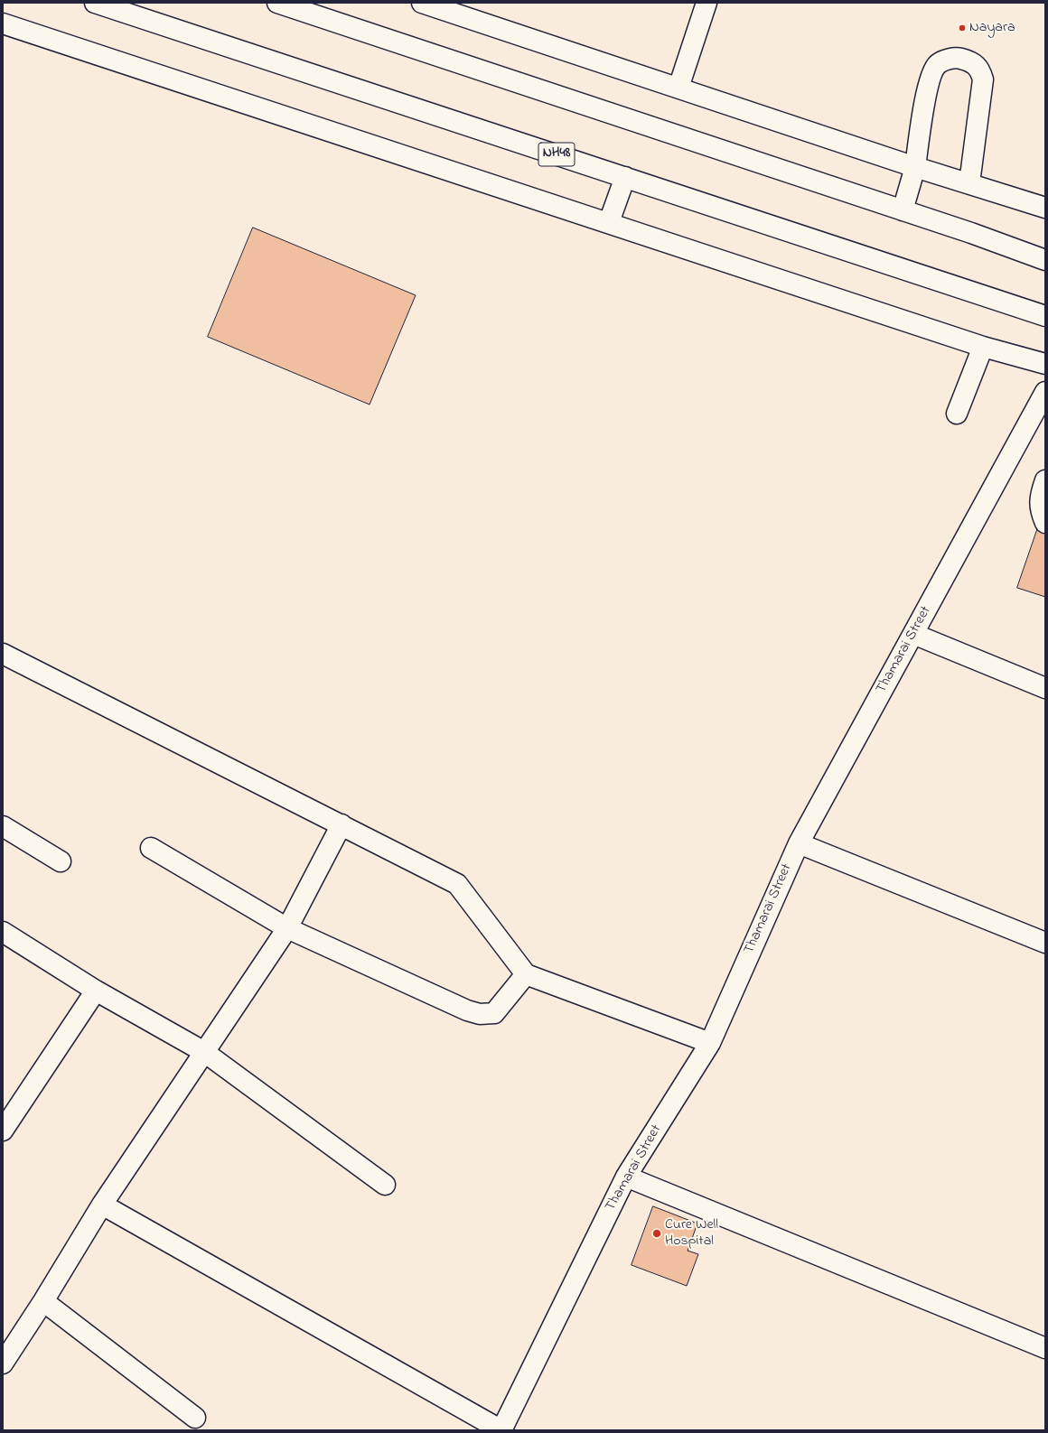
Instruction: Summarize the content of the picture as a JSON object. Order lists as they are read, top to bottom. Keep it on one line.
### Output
{"streets":{"main road":["NH48","Thamarai Street"]},"places":["Nayara","Cure Well Hospital"]}
